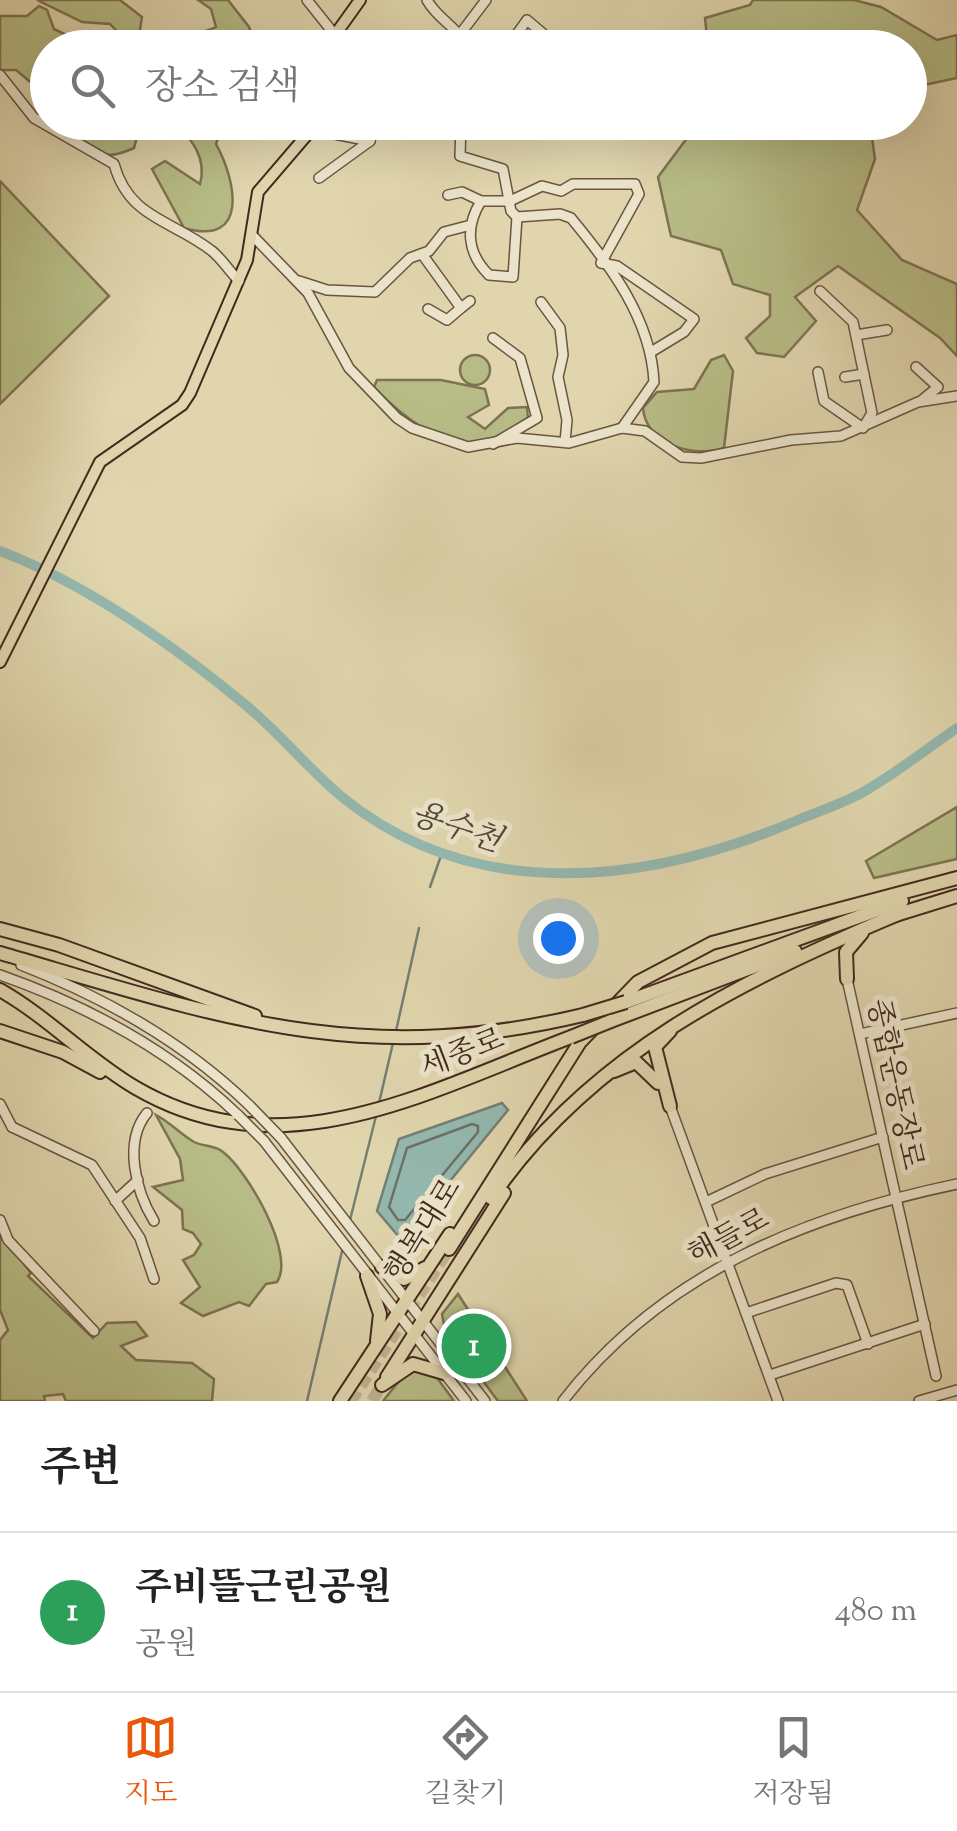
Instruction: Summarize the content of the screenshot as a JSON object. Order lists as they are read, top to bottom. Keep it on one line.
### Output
{"streets":{"highway":["세종로","행복대로"],"street":["종합운동장로","해들로"]},"crossings":[["종합운동장로","해들로"]],"water":["용수천"],"page":{"search":"장소 검색","pins":"1","heading":"주변","list":[{"mark":"1","name":"주비뜰근린공원","note":"공원","value":"480 m"}],"nav":["지도","길찾기","저장됨"]}}
